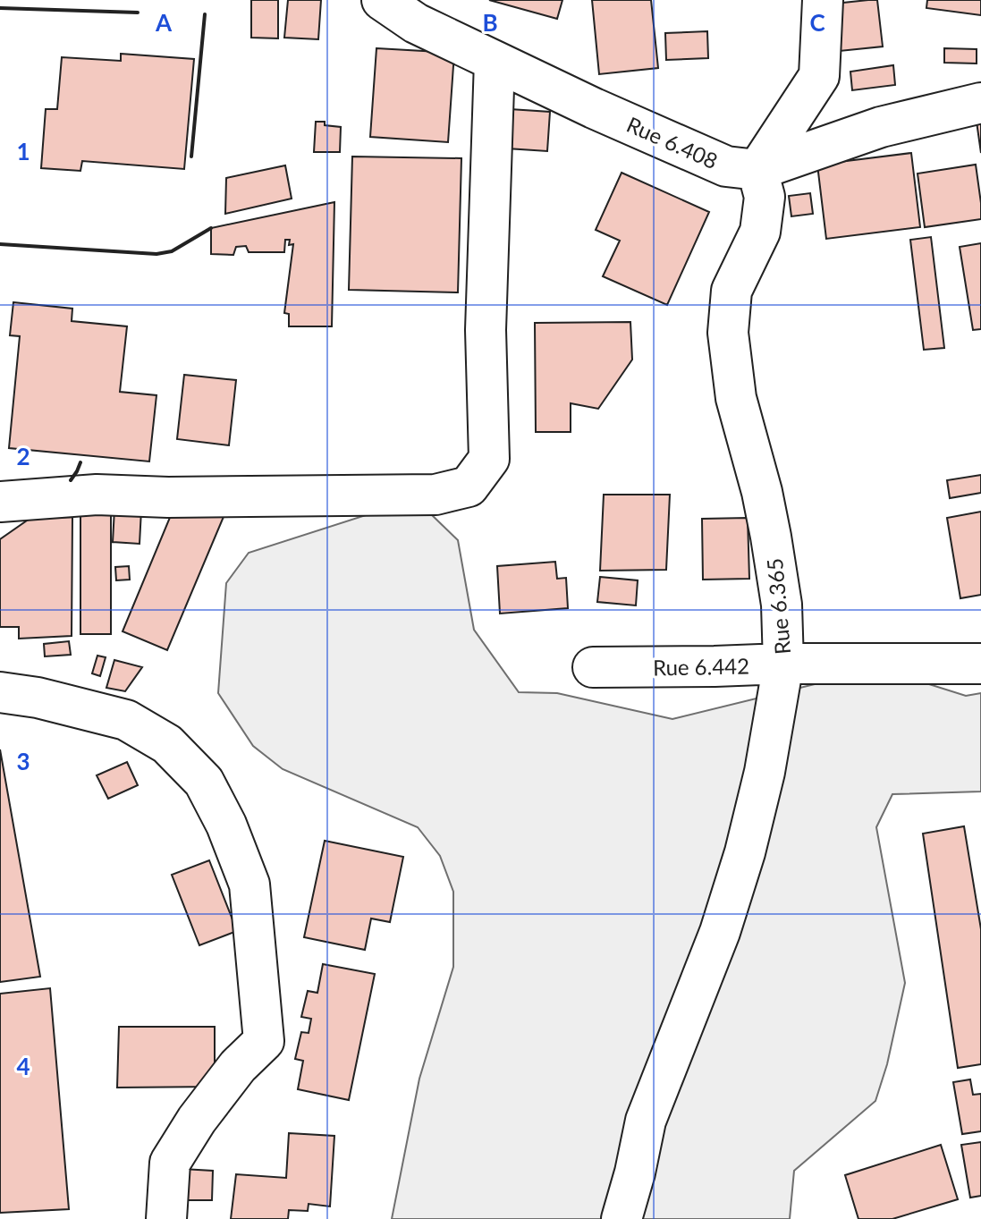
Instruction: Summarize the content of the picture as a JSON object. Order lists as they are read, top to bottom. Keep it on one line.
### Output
{"streets":{"street":["Rue 6.408","Rue 6.365","Rue 6.442"]},"crossings":[["Rue 6.408","Rue 6.365"],["Rue 6.365","Rue 6.442"]],"grid":{"columns":["A","B","C"],"rows":["1","2","3","4"]}}
